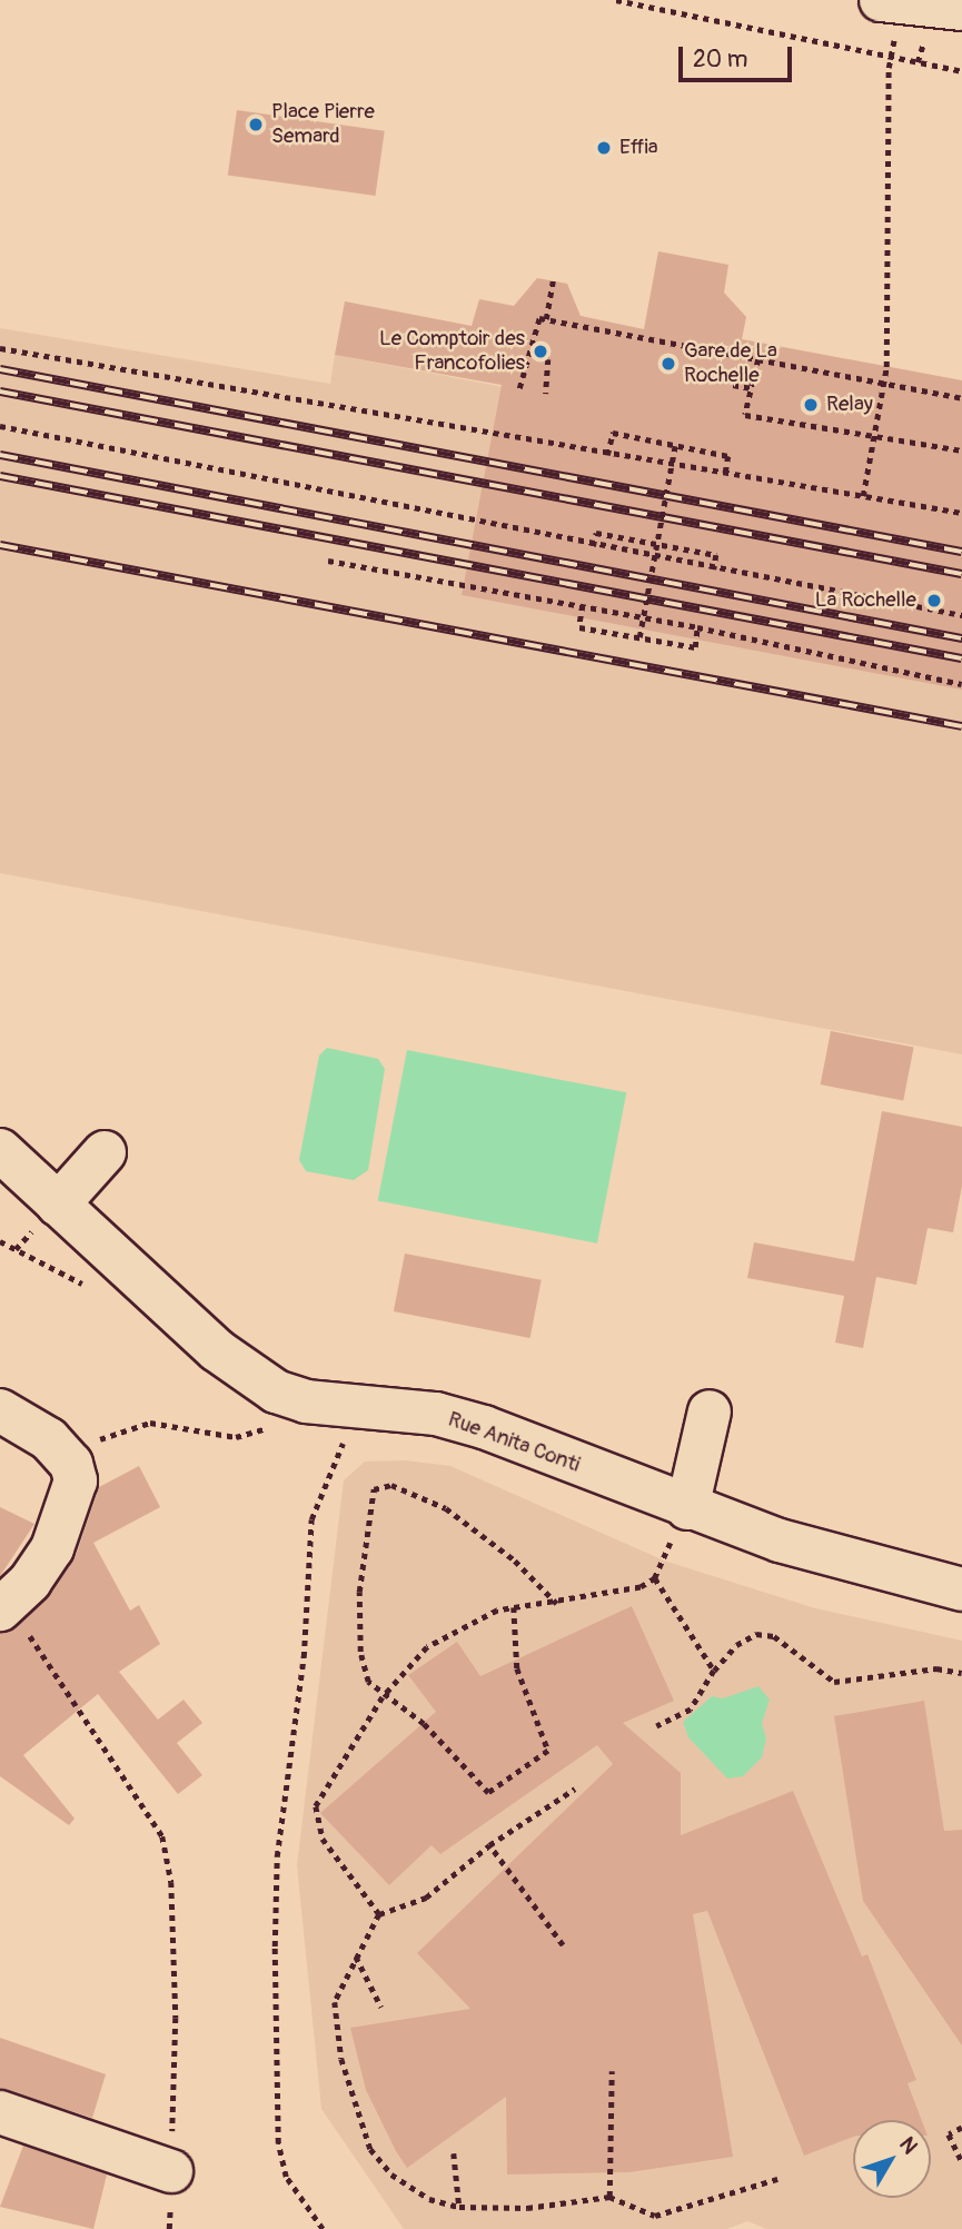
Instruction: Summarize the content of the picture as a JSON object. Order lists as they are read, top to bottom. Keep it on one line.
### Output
{"streets":{"street":["Rue Anita Conti"]},"places":["Place Pierre Semard","Effia","Le Comptoir des Francofolies","Gare de La Rochelle","Relay","La Rochelle"],"scale_bar":"20 m","north":"top right"}
